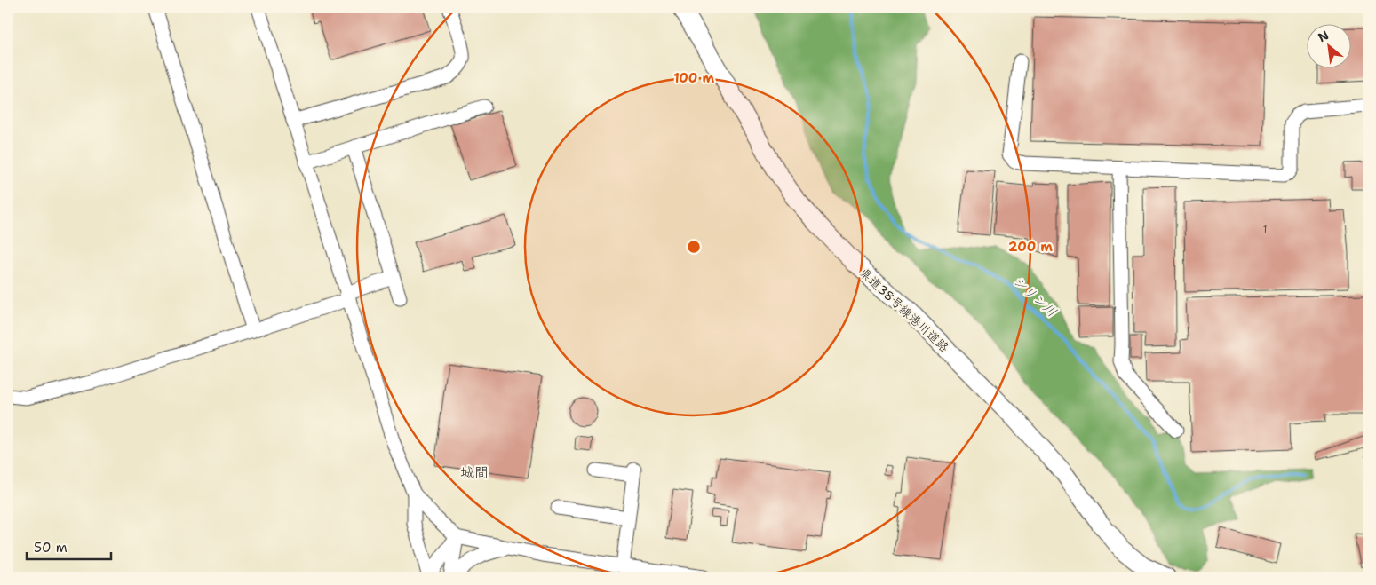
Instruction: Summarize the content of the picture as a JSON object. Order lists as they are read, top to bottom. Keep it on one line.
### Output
{"streets":{"main road":["県道38号線港川道路"]},"districts":["城間"],"water":["シリン川"],"house_numbers":["1"],"scale_bar":"50 m","north":"top left","rings":["100 m","200 m"]}
